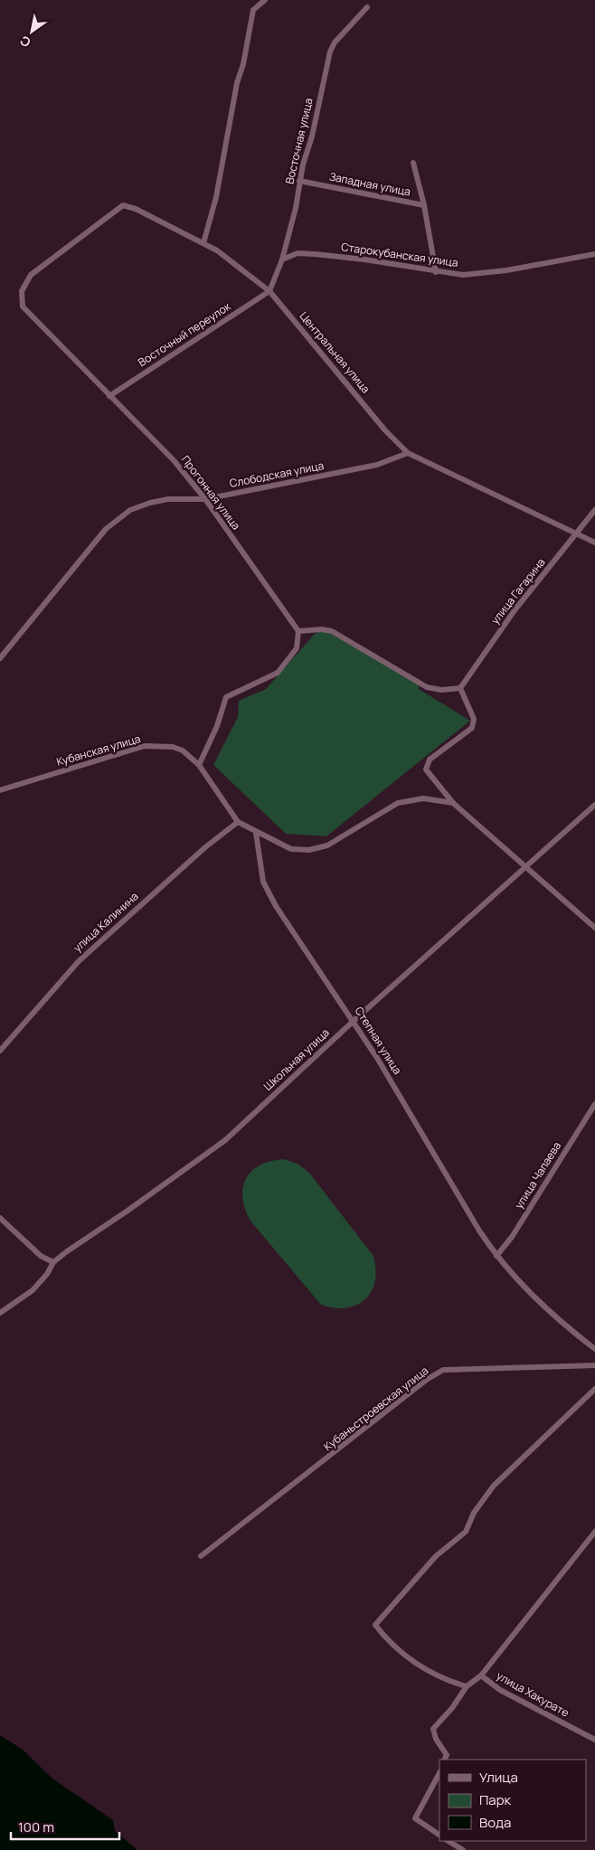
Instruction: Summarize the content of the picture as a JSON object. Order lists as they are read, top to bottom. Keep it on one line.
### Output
{"streets":{"street":["Восточная улица","Западная улица","Старокубанская улица","Восточный переулок","Центральная улица","Слободская улица","Прогонная улица","улица Гагарина","Кубанская улица","улица Калинина","Степная улица","Школьная улица","улица Чапаева","Кубаньстроевская улица","улица Хакурате"]},"crossings":[["Восточная улица","Западная улица"],["Восточная улица","Старокубанская улица"],["Восточная улица","Восточный переулок"],["Восточная улица","Центральная улица"],["Западная улица","Старокубанская улица"],["Восточный переулок","Центральная улица"],["Восточный переулок","Прогонная улица"],["Центральная улица","Слободская улица"],["Центральная улица","Прогонная улица"],["Центральная улица","улица Гагарина"],["Слободская улица","Прогонная улица"],["Кубанская улица","улица Калинина"],["Степная улица","Школьная улица"],["Степная улица","улица Чапаева"]],"legend":["Улица","Парк","Вода"],"scale_bar":"100 m","north":"bottom left"}
